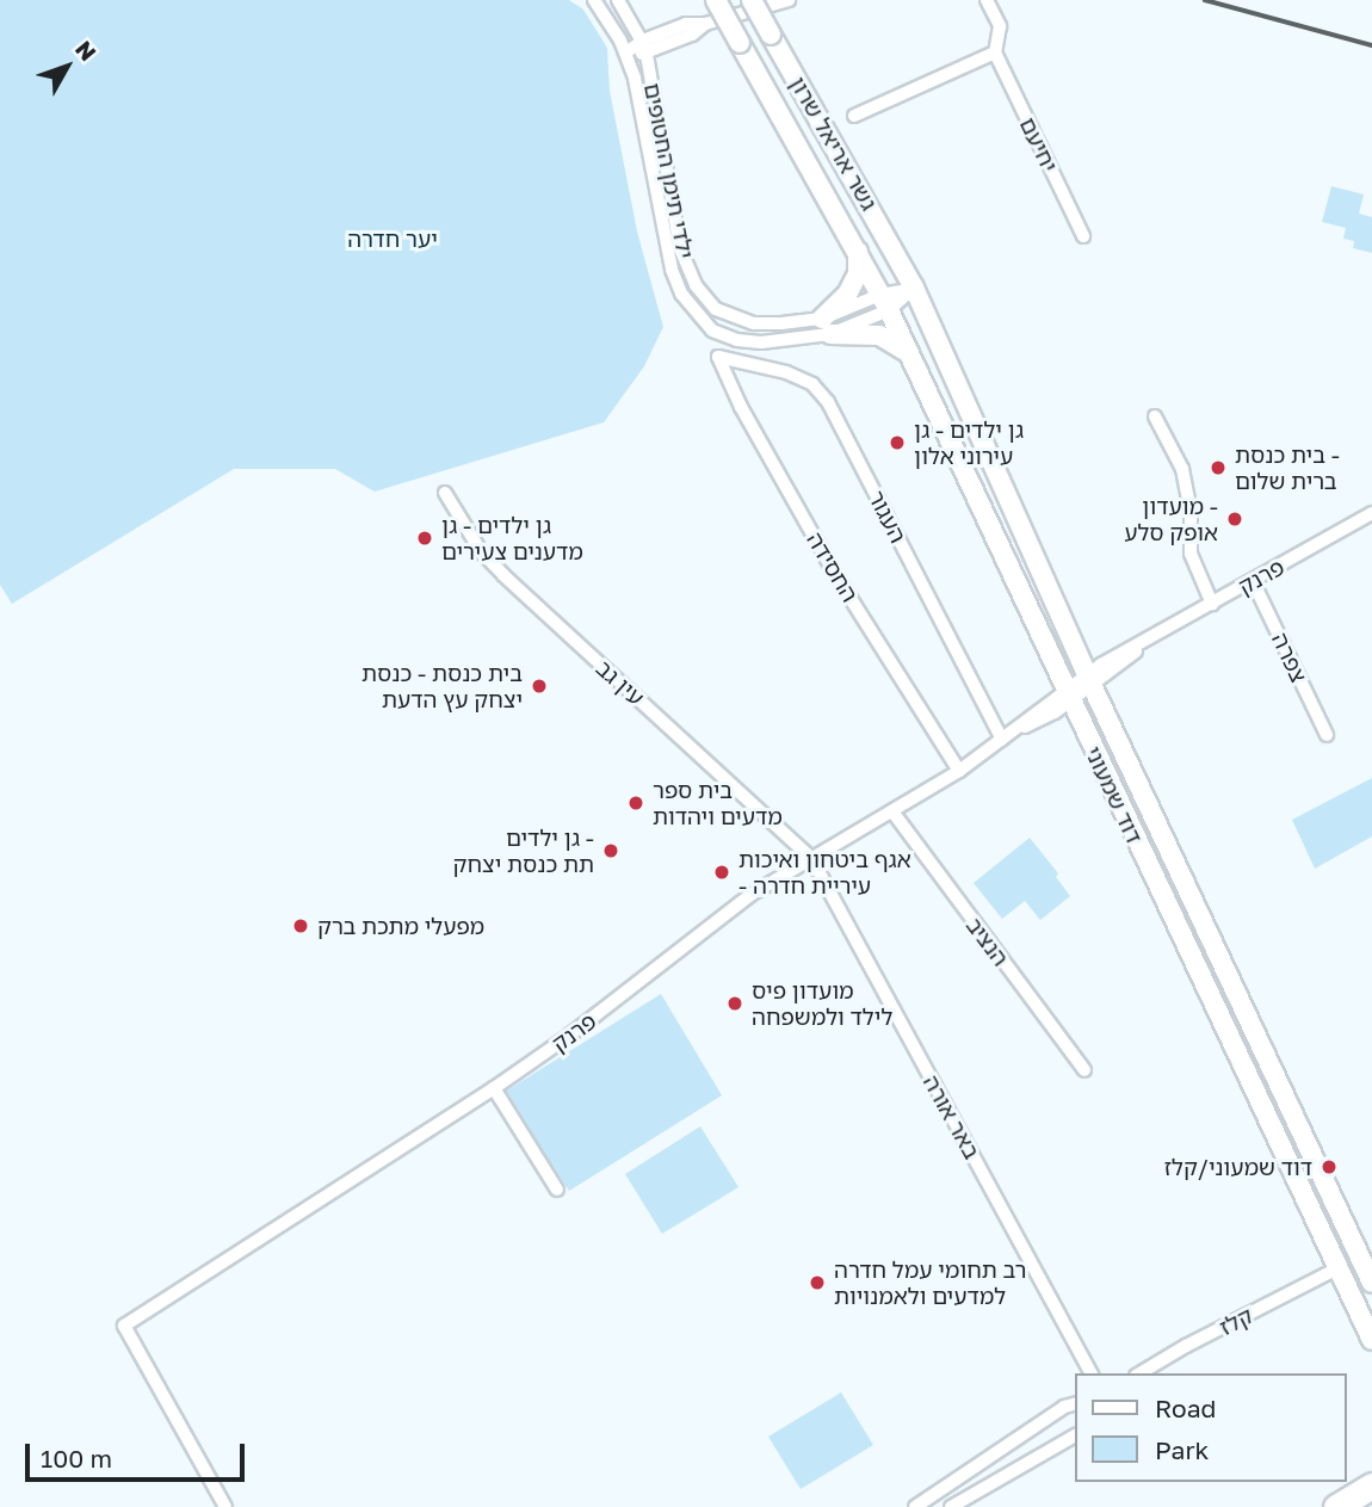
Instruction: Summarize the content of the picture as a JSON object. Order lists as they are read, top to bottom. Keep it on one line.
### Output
{"streets":{"main road":["גשר אריאל שרון","דוד שמעוני"],"street":["יחיעם","ילדי תימן החטופים","העגור","החסידה","פרנק","צפרה","עין גב","הנציב","באר אורה","קלז"]},"crossings":[["גשר אריאל שרון","ילדי תימן החטופים"],["גשר אריאל שרון","דוד שמעוני"],["ילדי תימן החטופים","דוד שמעוני"],["העגור","החסידה"],["העגור","פרנק"],["החסידה","פרנק"],["פרנק","צפרה"],["פרנק","עין גב"],["פרנק","דוד שמעוני"],["פרנק","הנציב"],["פרנק","באר אורה"],["עין גב","באר אורה"],["דוד שמעוני","קלז"]],"parks":["יער חדרה"],"places":["גן ילדים - גן עירוני אלון","בית כנסת - ברית שלום","מועדון - אופק סלע","גן ילדים - גן מדענים צעירים","בית כנסת - כנסת יצחק עץ הדעת","בית ספר מדעים ויהדות","גן ילדים - תת כנסת יצחק","אגף ביטחון ואיכות - עיריית חדרה","מפעלי מתכת ברק","מועדון פיס לילד ולמשפחה","דוד שמעוני/קלז","רב תחומי עמל חדרה למדעים ולאמנויות"],"legend":["Road","Park"],"scale_bar":"100 m","north":"top right"}
